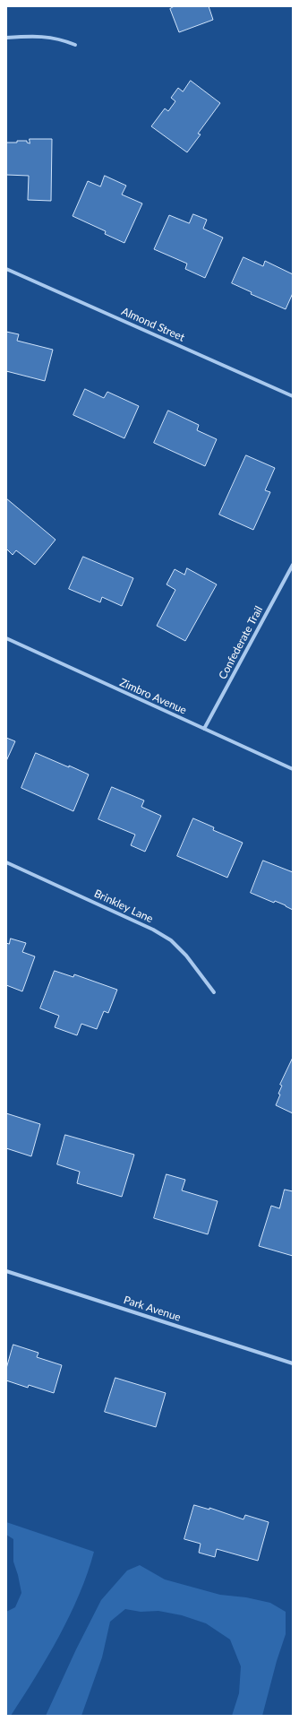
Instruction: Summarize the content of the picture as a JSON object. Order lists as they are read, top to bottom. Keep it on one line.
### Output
{"streets":{"street":["Almond Street","Confederate Trail","Zimbro Avenue","Brinkley Lane","Park Avenue"]},"crossings":[["Confederate Trail","Zimbro Avenue"]]}
